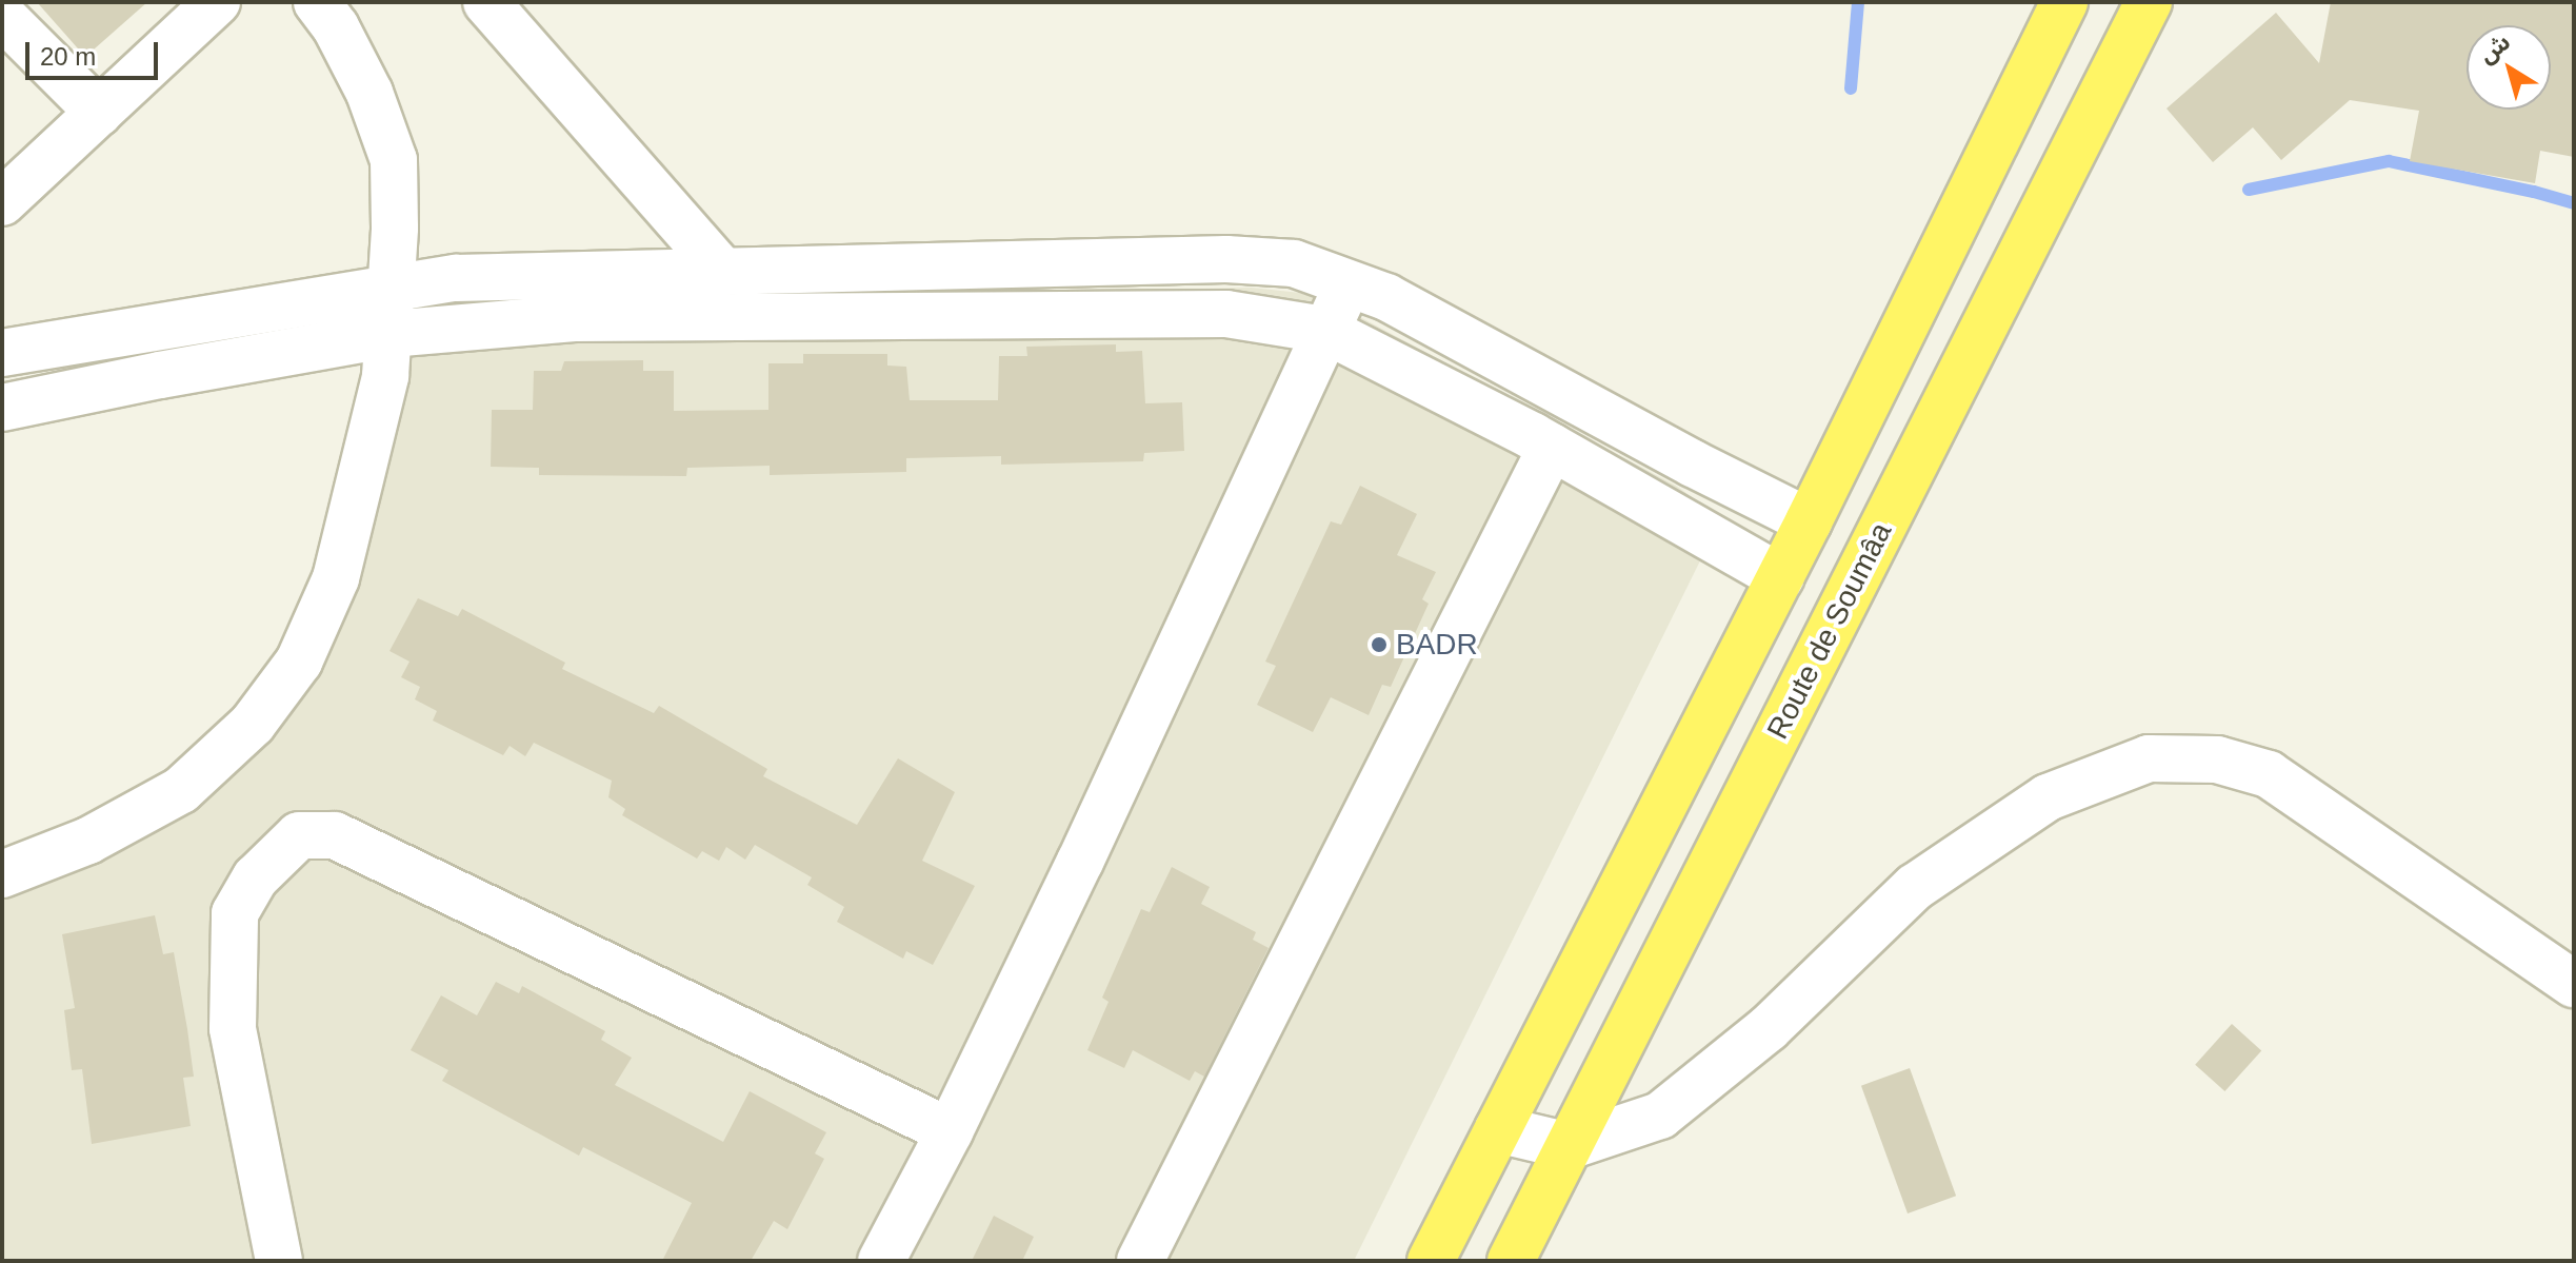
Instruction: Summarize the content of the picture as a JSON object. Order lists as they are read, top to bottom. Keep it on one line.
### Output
{"streets":{"highway":["Route de Soumâa"]},"places":["BADR"],"scale_bar":"20 m","north":"top left"}
